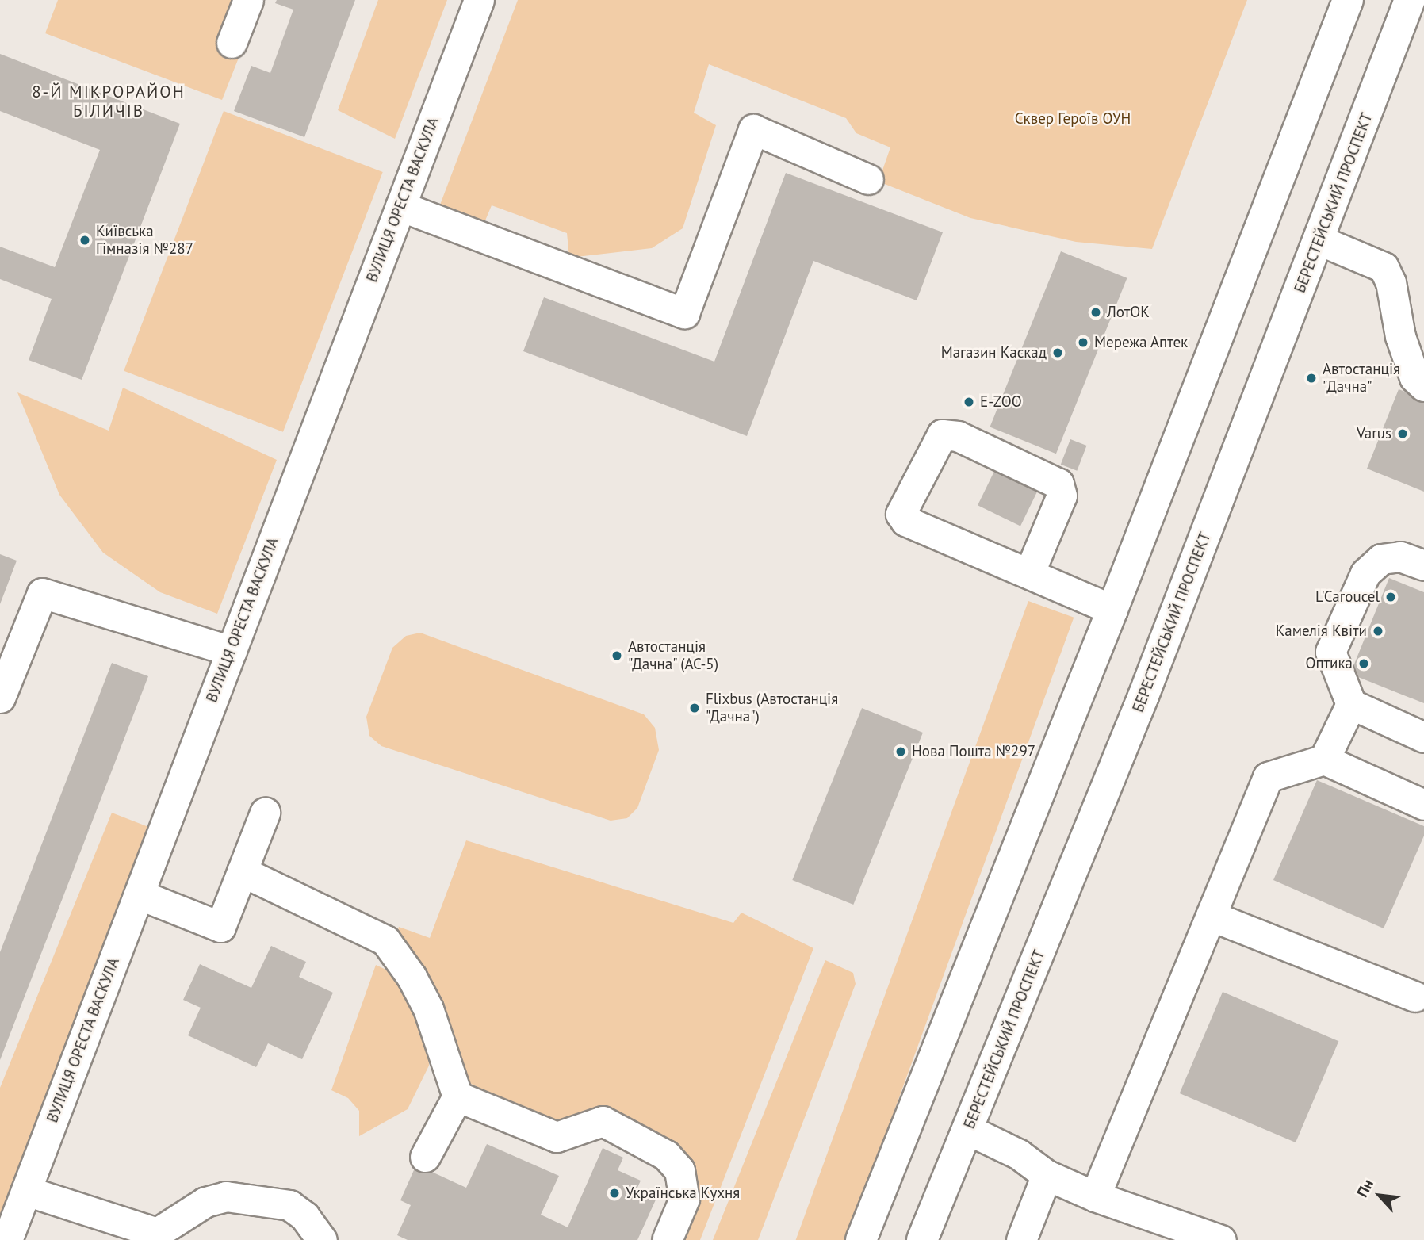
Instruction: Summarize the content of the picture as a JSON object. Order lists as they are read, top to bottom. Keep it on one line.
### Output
{"streets":{"highway":["БЕРЕСТЕЙСЬКИЙ ПРОСПЕКТ"],"street":["ВУЛИЦЯ ОРЕСТА ВАСКУЛА"]},"districts":["8-Й МІКРОРАЙОН БІЛИЧІВ"],"parks":["Сквер Героїв ОУН"],"places":["Київська Гімназія №287","ЛотОК","Мережа Аптек","Магазин Каскад","Автостанція \"Дачна\"","E-ZOO","Varus","L'Caroucel","Камелія Квіти","Автостанція \"Дачна\" (АС-5)","Оптика","Flixbus (Автостанція \"Дачна\")","Нова Пошта №297","Українська Кухня"],"north":"top left"}
